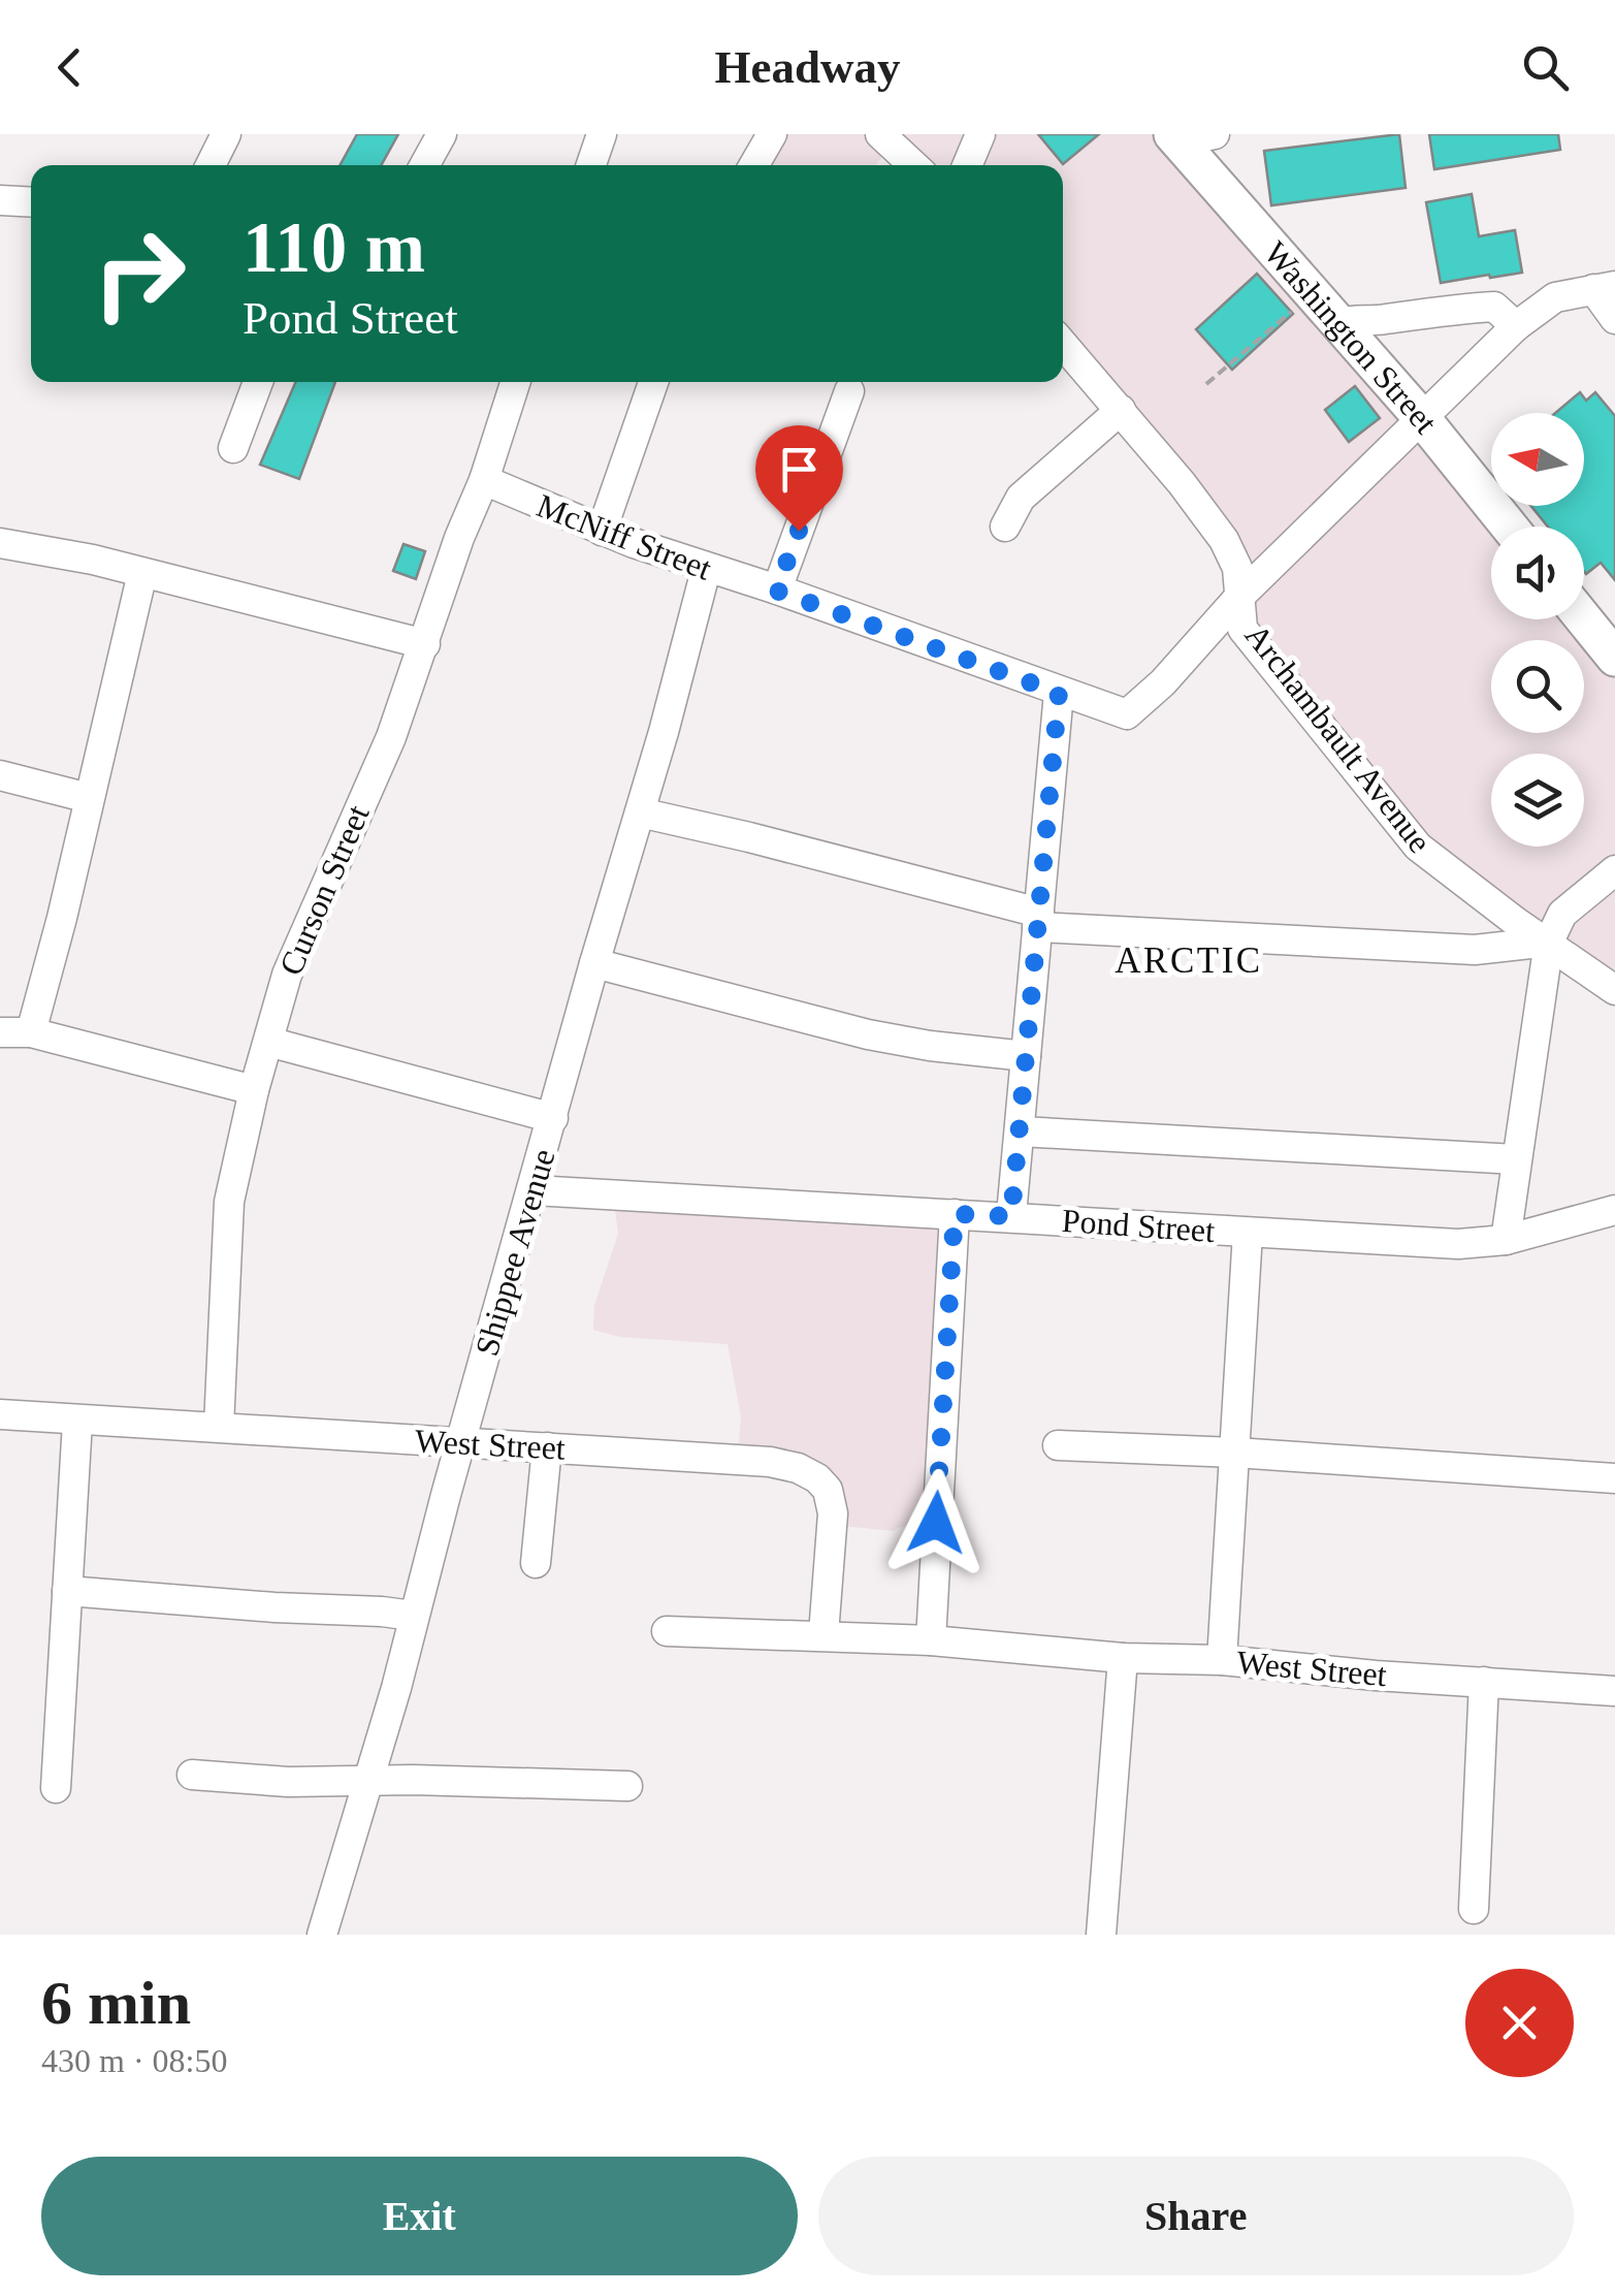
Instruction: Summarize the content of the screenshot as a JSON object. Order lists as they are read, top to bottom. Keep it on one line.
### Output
{"streets":{"main road":["Washington Street"],"street":["McNiff Street","Archambault Avenue","Curson Street","Pond Street","Shippee Avenue","West Street"]},"crossings":[["McNiff Street","Archambault Avenue"],["McNiff Street","Curson Street"],["McNiff Street","Shippee Avenue"],["Curson Street","West Street"],["Pond Street","Shippee Avenue"],["Shippee Avenue","West Street"]],"districts":["ARCTIC"],"north":"left","page":{"header":"Headway","turn":["110 m","Pond Street"],"heading":["6 min","430 m · 08:50"],"buttons":["Exit","Share"]}}
